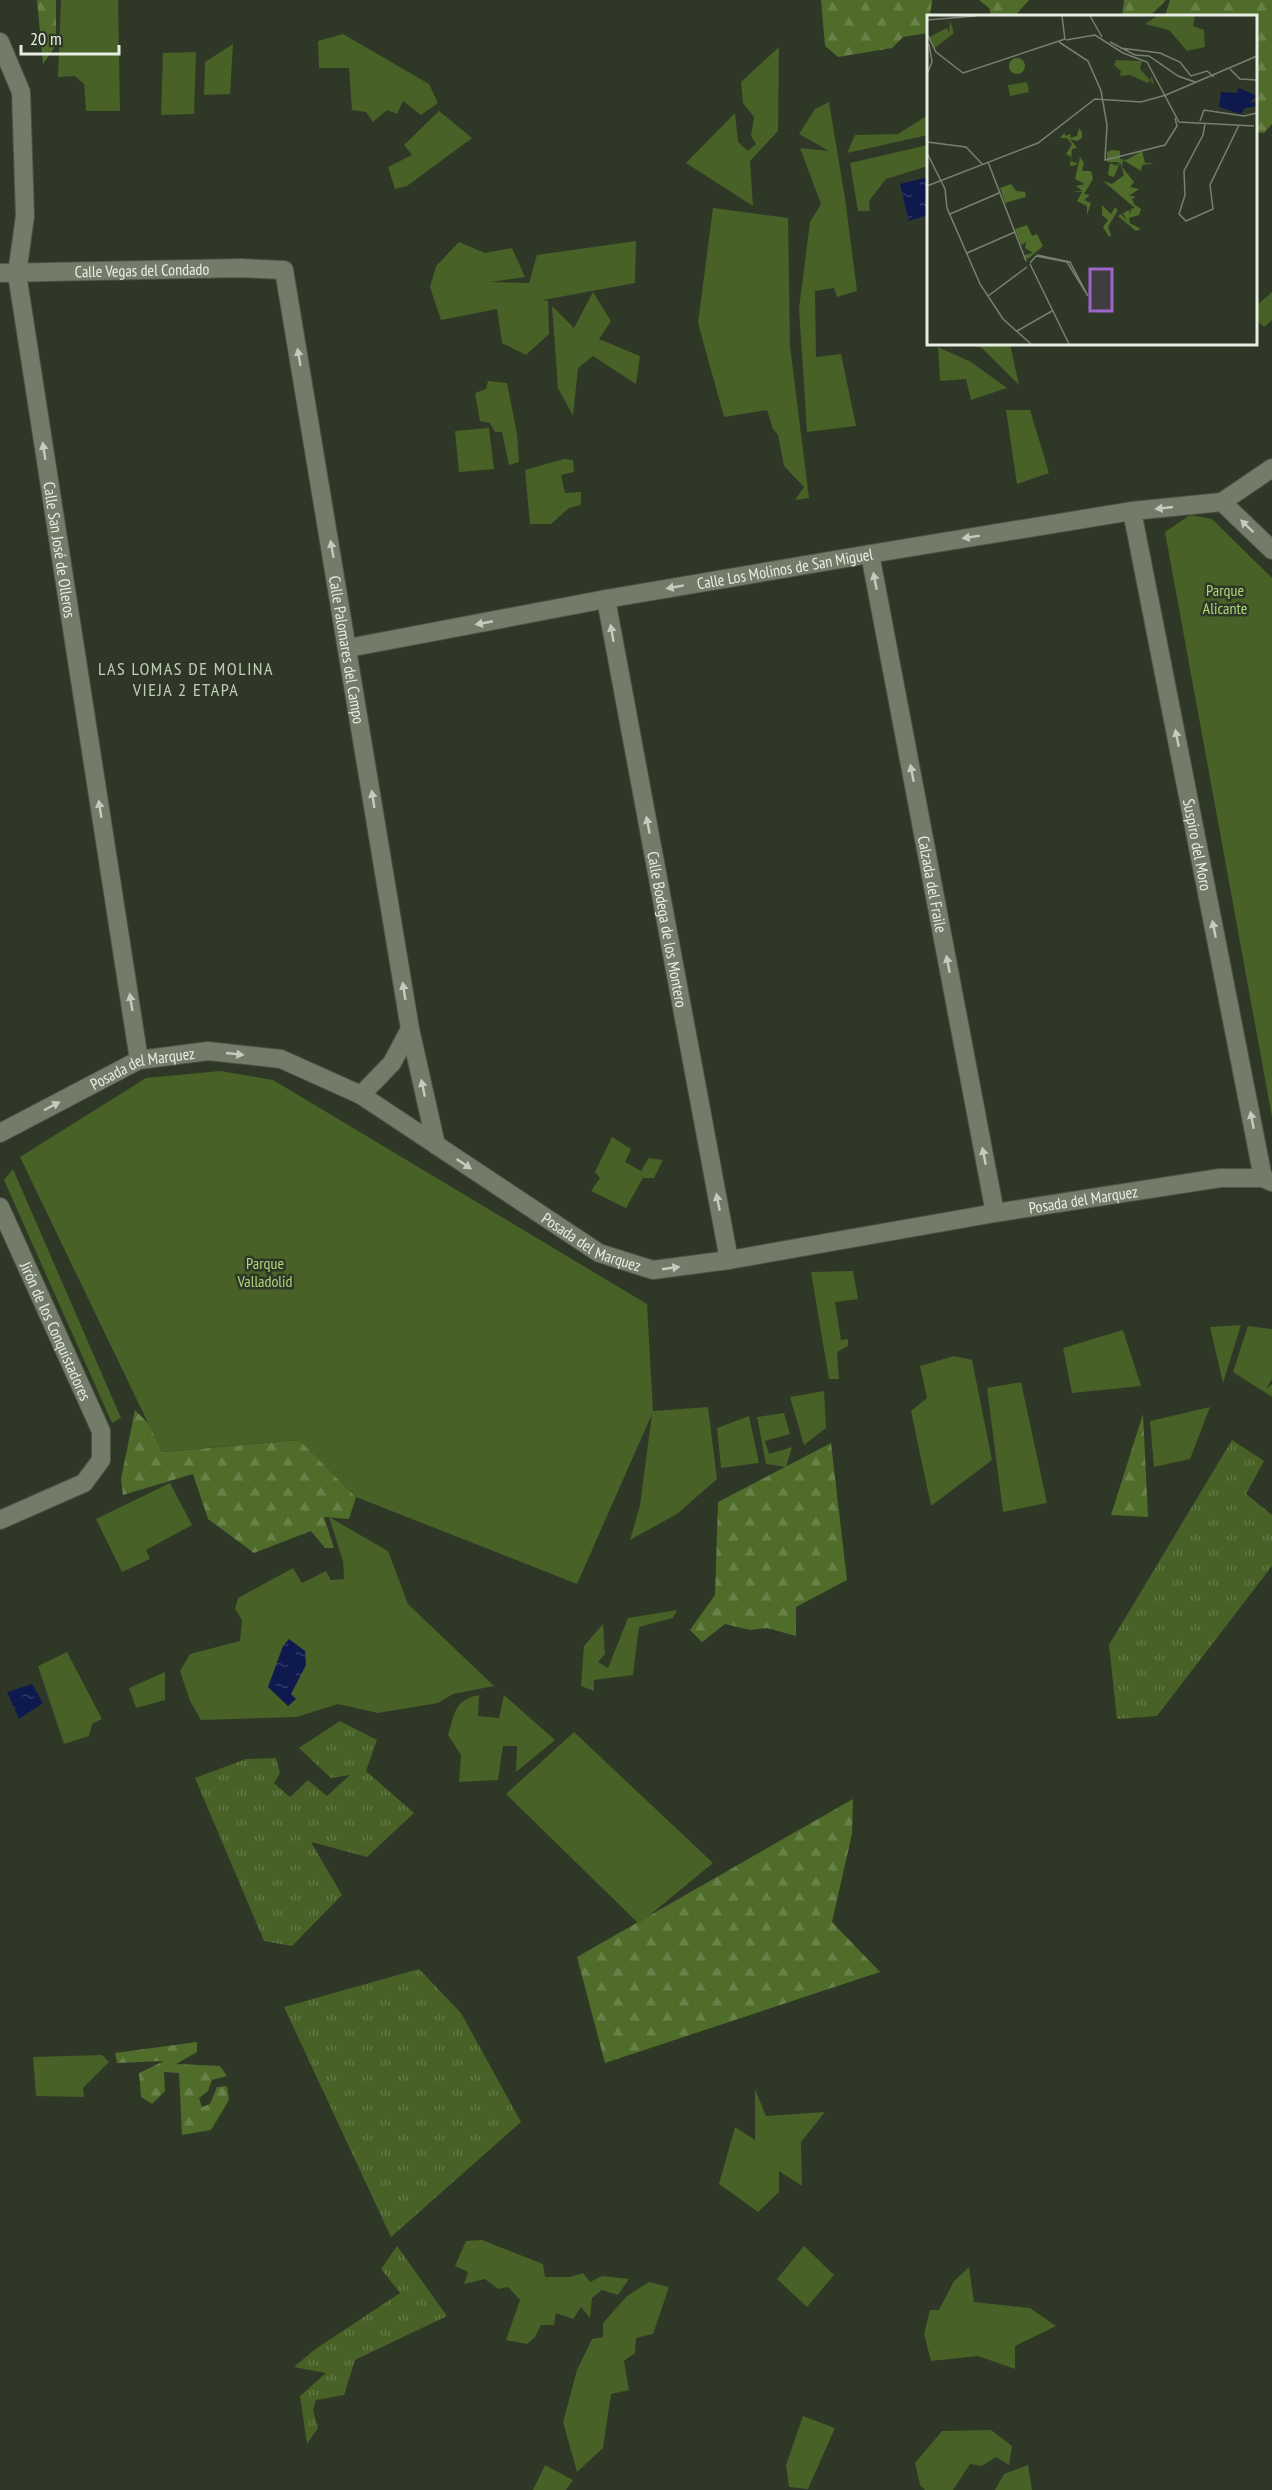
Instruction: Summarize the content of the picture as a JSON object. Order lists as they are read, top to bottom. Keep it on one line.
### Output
{"streets":{"street":["Calle Vegas del Condado","Calle San José de Olleros","Calle Los Molinos de San Miguel","Calle Palomares del Campo","Suspiro del Moro","Calzada del Fraile","Calle Bodega de los Montero","Posada del Marquez","Jirón de los Conquistadores"]},"crossings":[["Calle Vegas del Condado","Calle San José de Olleros"],["Calle Vegas del Condado","Calle Palomares del Campo"],["Calle San José de Olleros","Posada del Marquez"],["Calle Los Molinos de San Miguel","Calle Palomares del Campo"],["Calle Los Molinos de San Miguel","Suspiro del Moro"],["Calle Los Molinos de San Miguel","Calzada del Fraile"],["Calle Los Molinos de San Miguel","Calle Bodega de los Montero"],["Calle Palomares del Campo","Posada del Marquez"],["Suspiro del Moro","Posada del Marquez"],["Calzada del Fraile","Posada del Marquez"],["Calle Bodega de los Montero","Posada del Marquez"]],"one_way":["Calle San José de Olleros","Calle Los Molinos de San Miguel","Calle Palomares del Campo","Suspiro del Moro","Calzada del Fraile","Calle Bodega de los Montero","Posada del Marquez"],"districts":["LAS LOMAS DE MOLINA VIEJA 2 ETAPA"],"parks":["Parque Alicante","Parque Valladolid"],"scale_bar":"20 m"}
